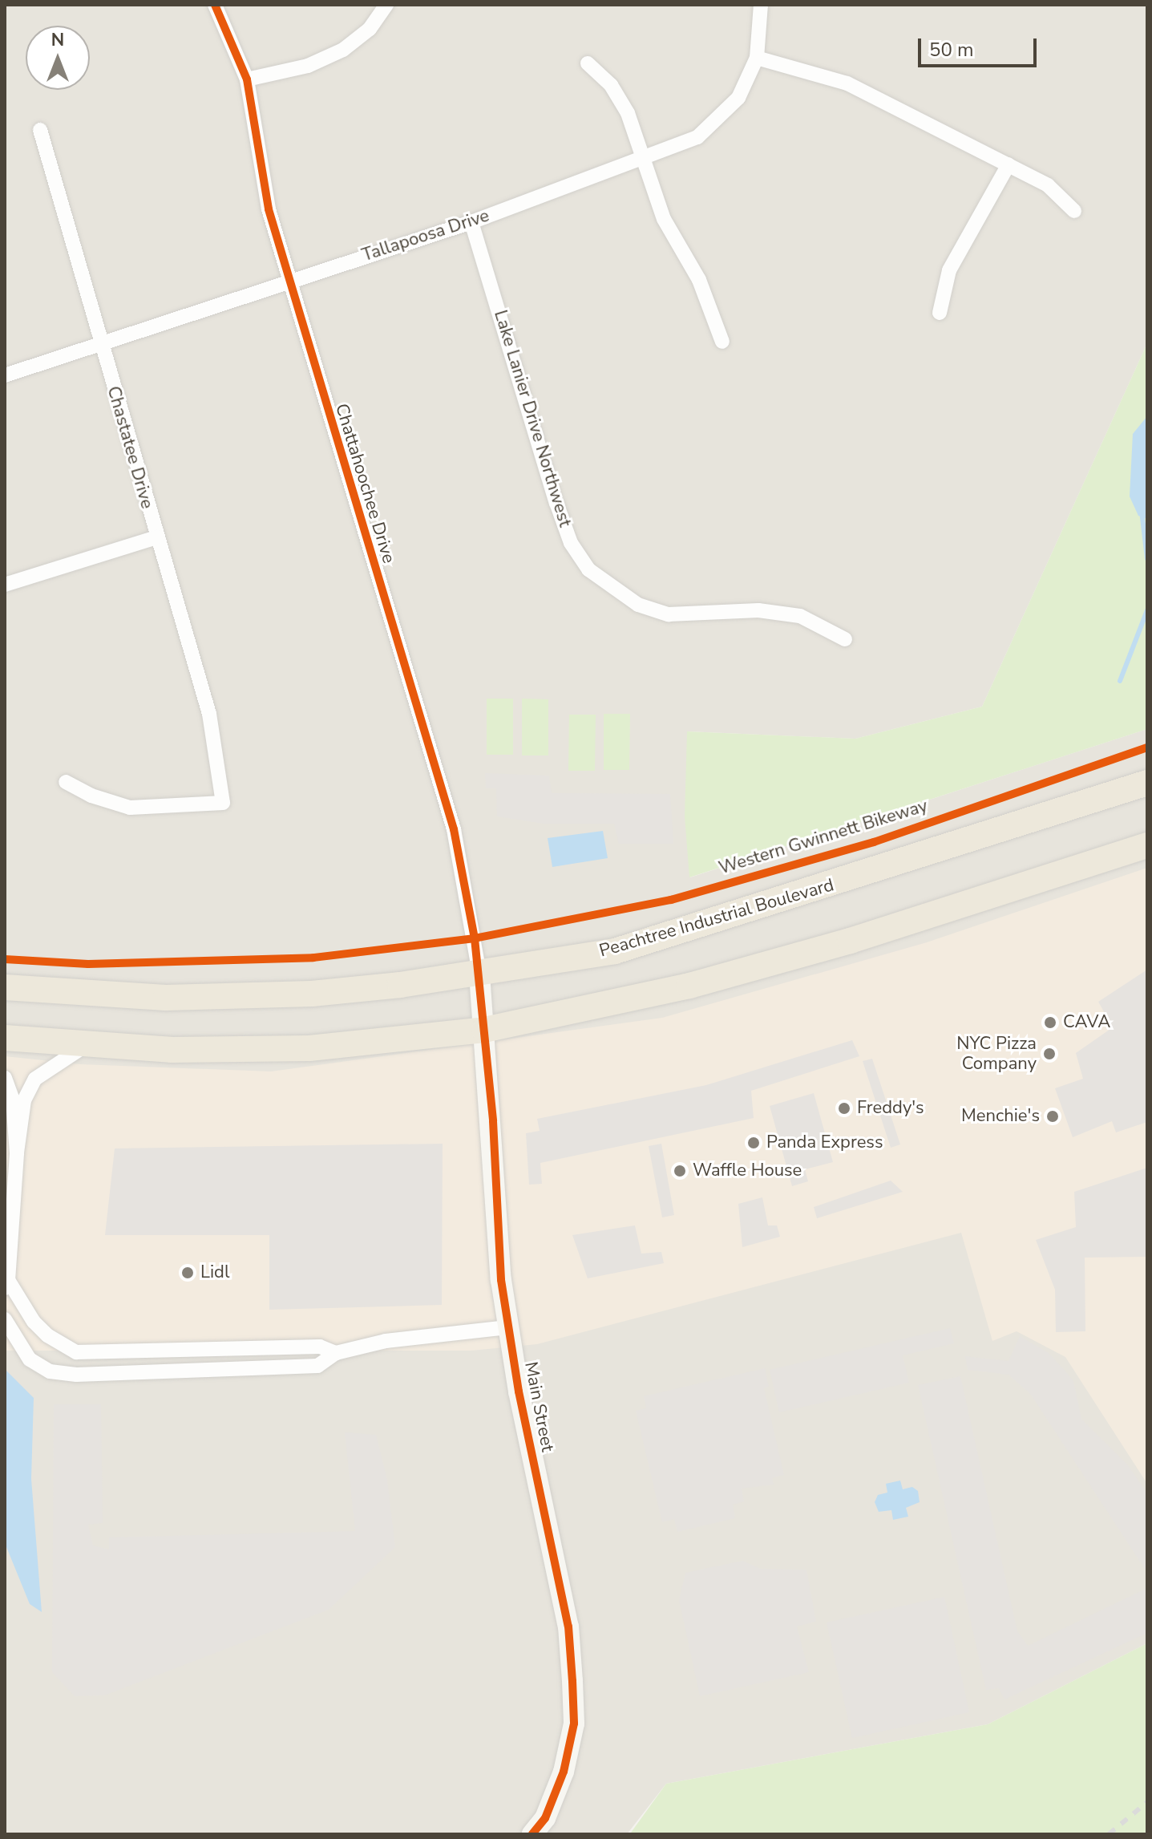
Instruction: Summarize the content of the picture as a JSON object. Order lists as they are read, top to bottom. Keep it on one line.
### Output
{"streets":{"highway":["Peachtree Industrial Boulevard"],"street":["Tallapoosa Drive","Lake Lanier Drive Northwest","Chastatee Drive","Chattahoochee Drive","Main Street"],"cycle path":["Western Gwinnett Bikeway"]},"crossings":[["Tallapoosa Drive","Lake Lanier Drive Northwest"],["Tallapoosa Drive","Chastatee Drive"],["Tallapoosa Drive","Chattahoochee Drive"],["Chattahoochee Drive","Peachtree Industrial Boulevard"],["Chattahoochee Drive","Main Street"],["Peachtree Industrial Boulevard","Main Street"]],"places":["CAVA","NYC Pizza Company","Freddy's","Menchie's","Panda Express","Waffle House","Lidl"],"scale_bar":"50 m","north":"top"}
